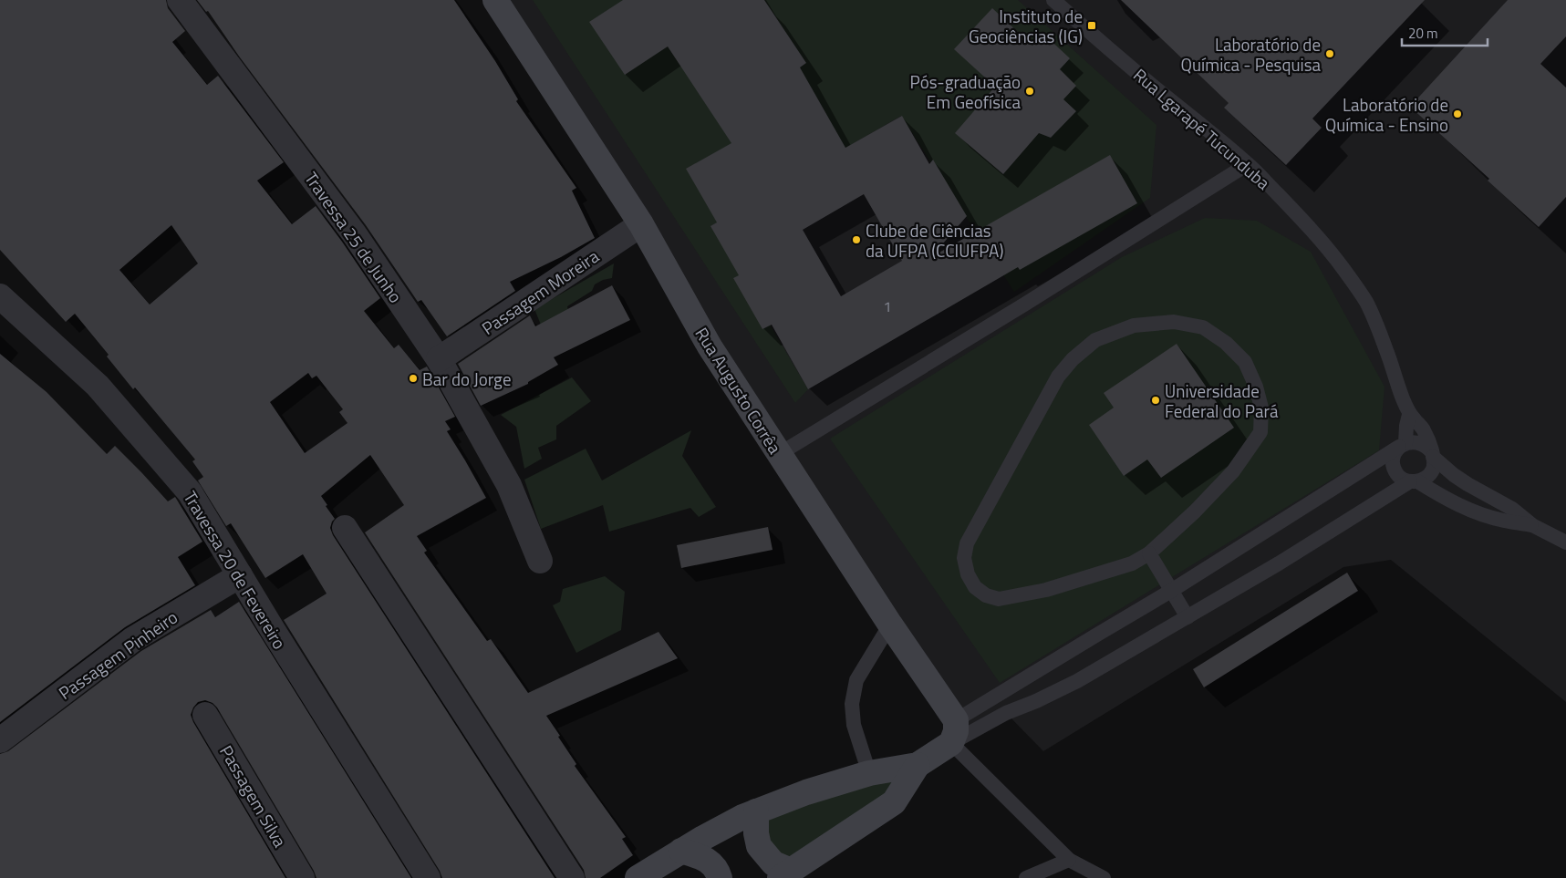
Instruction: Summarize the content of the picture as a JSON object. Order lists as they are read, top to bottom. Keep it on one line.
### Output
{"streets":{"main road":["Rua Augusto Corrêa"],"street":["Travessa 25 de Junho","Passagem Moreira","Travessa 20 de Fevereiro","Passagem Pinheiro","Passagem Silva"],"lane":["Rua Lgarapé Tucunduba"]},"crossings":[["Travessa 25 de Junho","Passagem Moreira"],["Passagem Moreira","Rua Augusto Corrêa"],["Travessa 20 de Fevereiro","Passagem Pinheiro"]],"places":{"transit":["Instituto de Geociências (IG)"],"other":["Laboratório de Química - Pesquisa","Pós-graduação Em Geofísica","Laboratório de Química - Ensino","Clube de Ciências da UFPA (CCIUFPA)","Bar do Jorge","Universidade Federal do Pará"]},"house_numbers":["1"],"scale_bar":"20 m"}
